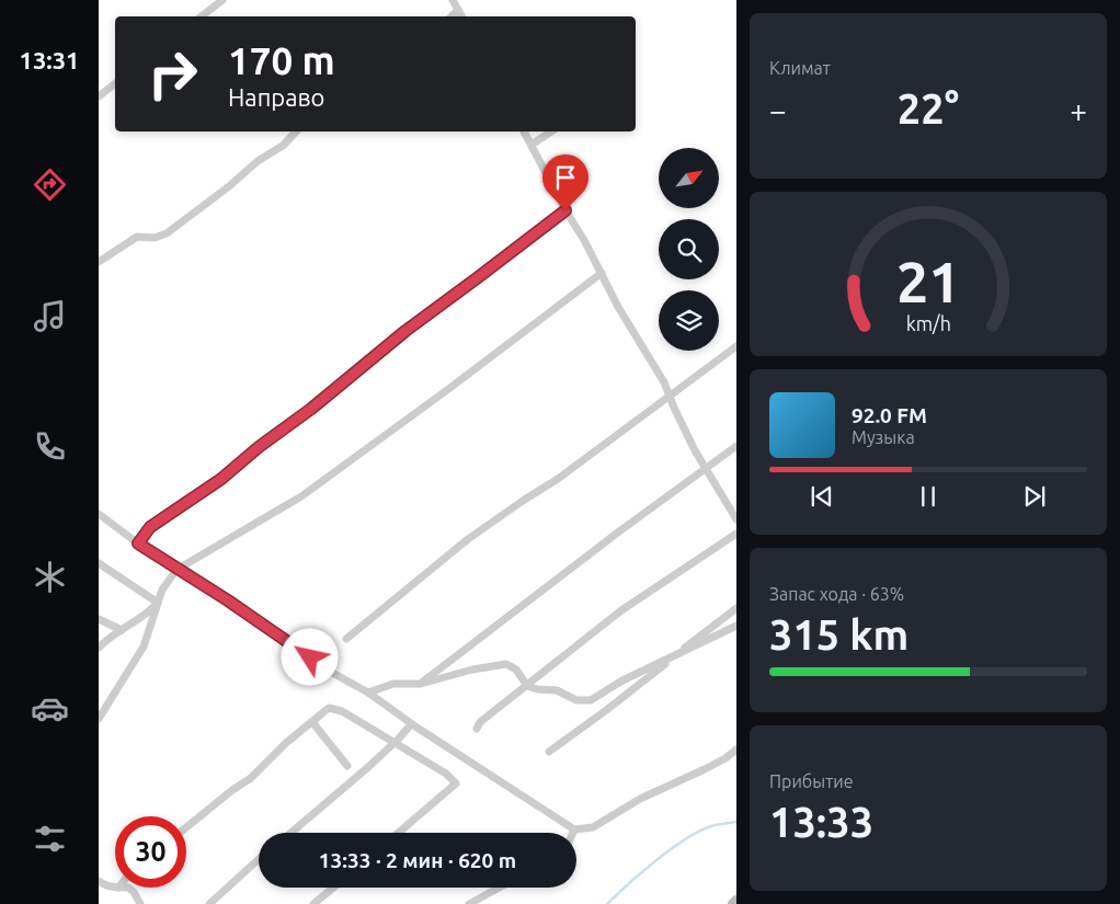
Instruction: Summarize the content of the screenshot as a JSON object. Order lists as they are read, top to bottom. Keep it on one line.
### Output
{"north":"top right","page":{"tabs":"13:31","tile":["Климат",["Запас хода · 63%","315 km"],["Прибытие","13:33"]],"turn":["170 m","Направо"],"heat":["−","22°","+"],"song":["92.0 FM","Музыка"],"limit":"30","trip":"13:33 · 2 мин · 620 m","gauge":["21","km/h"]}}
